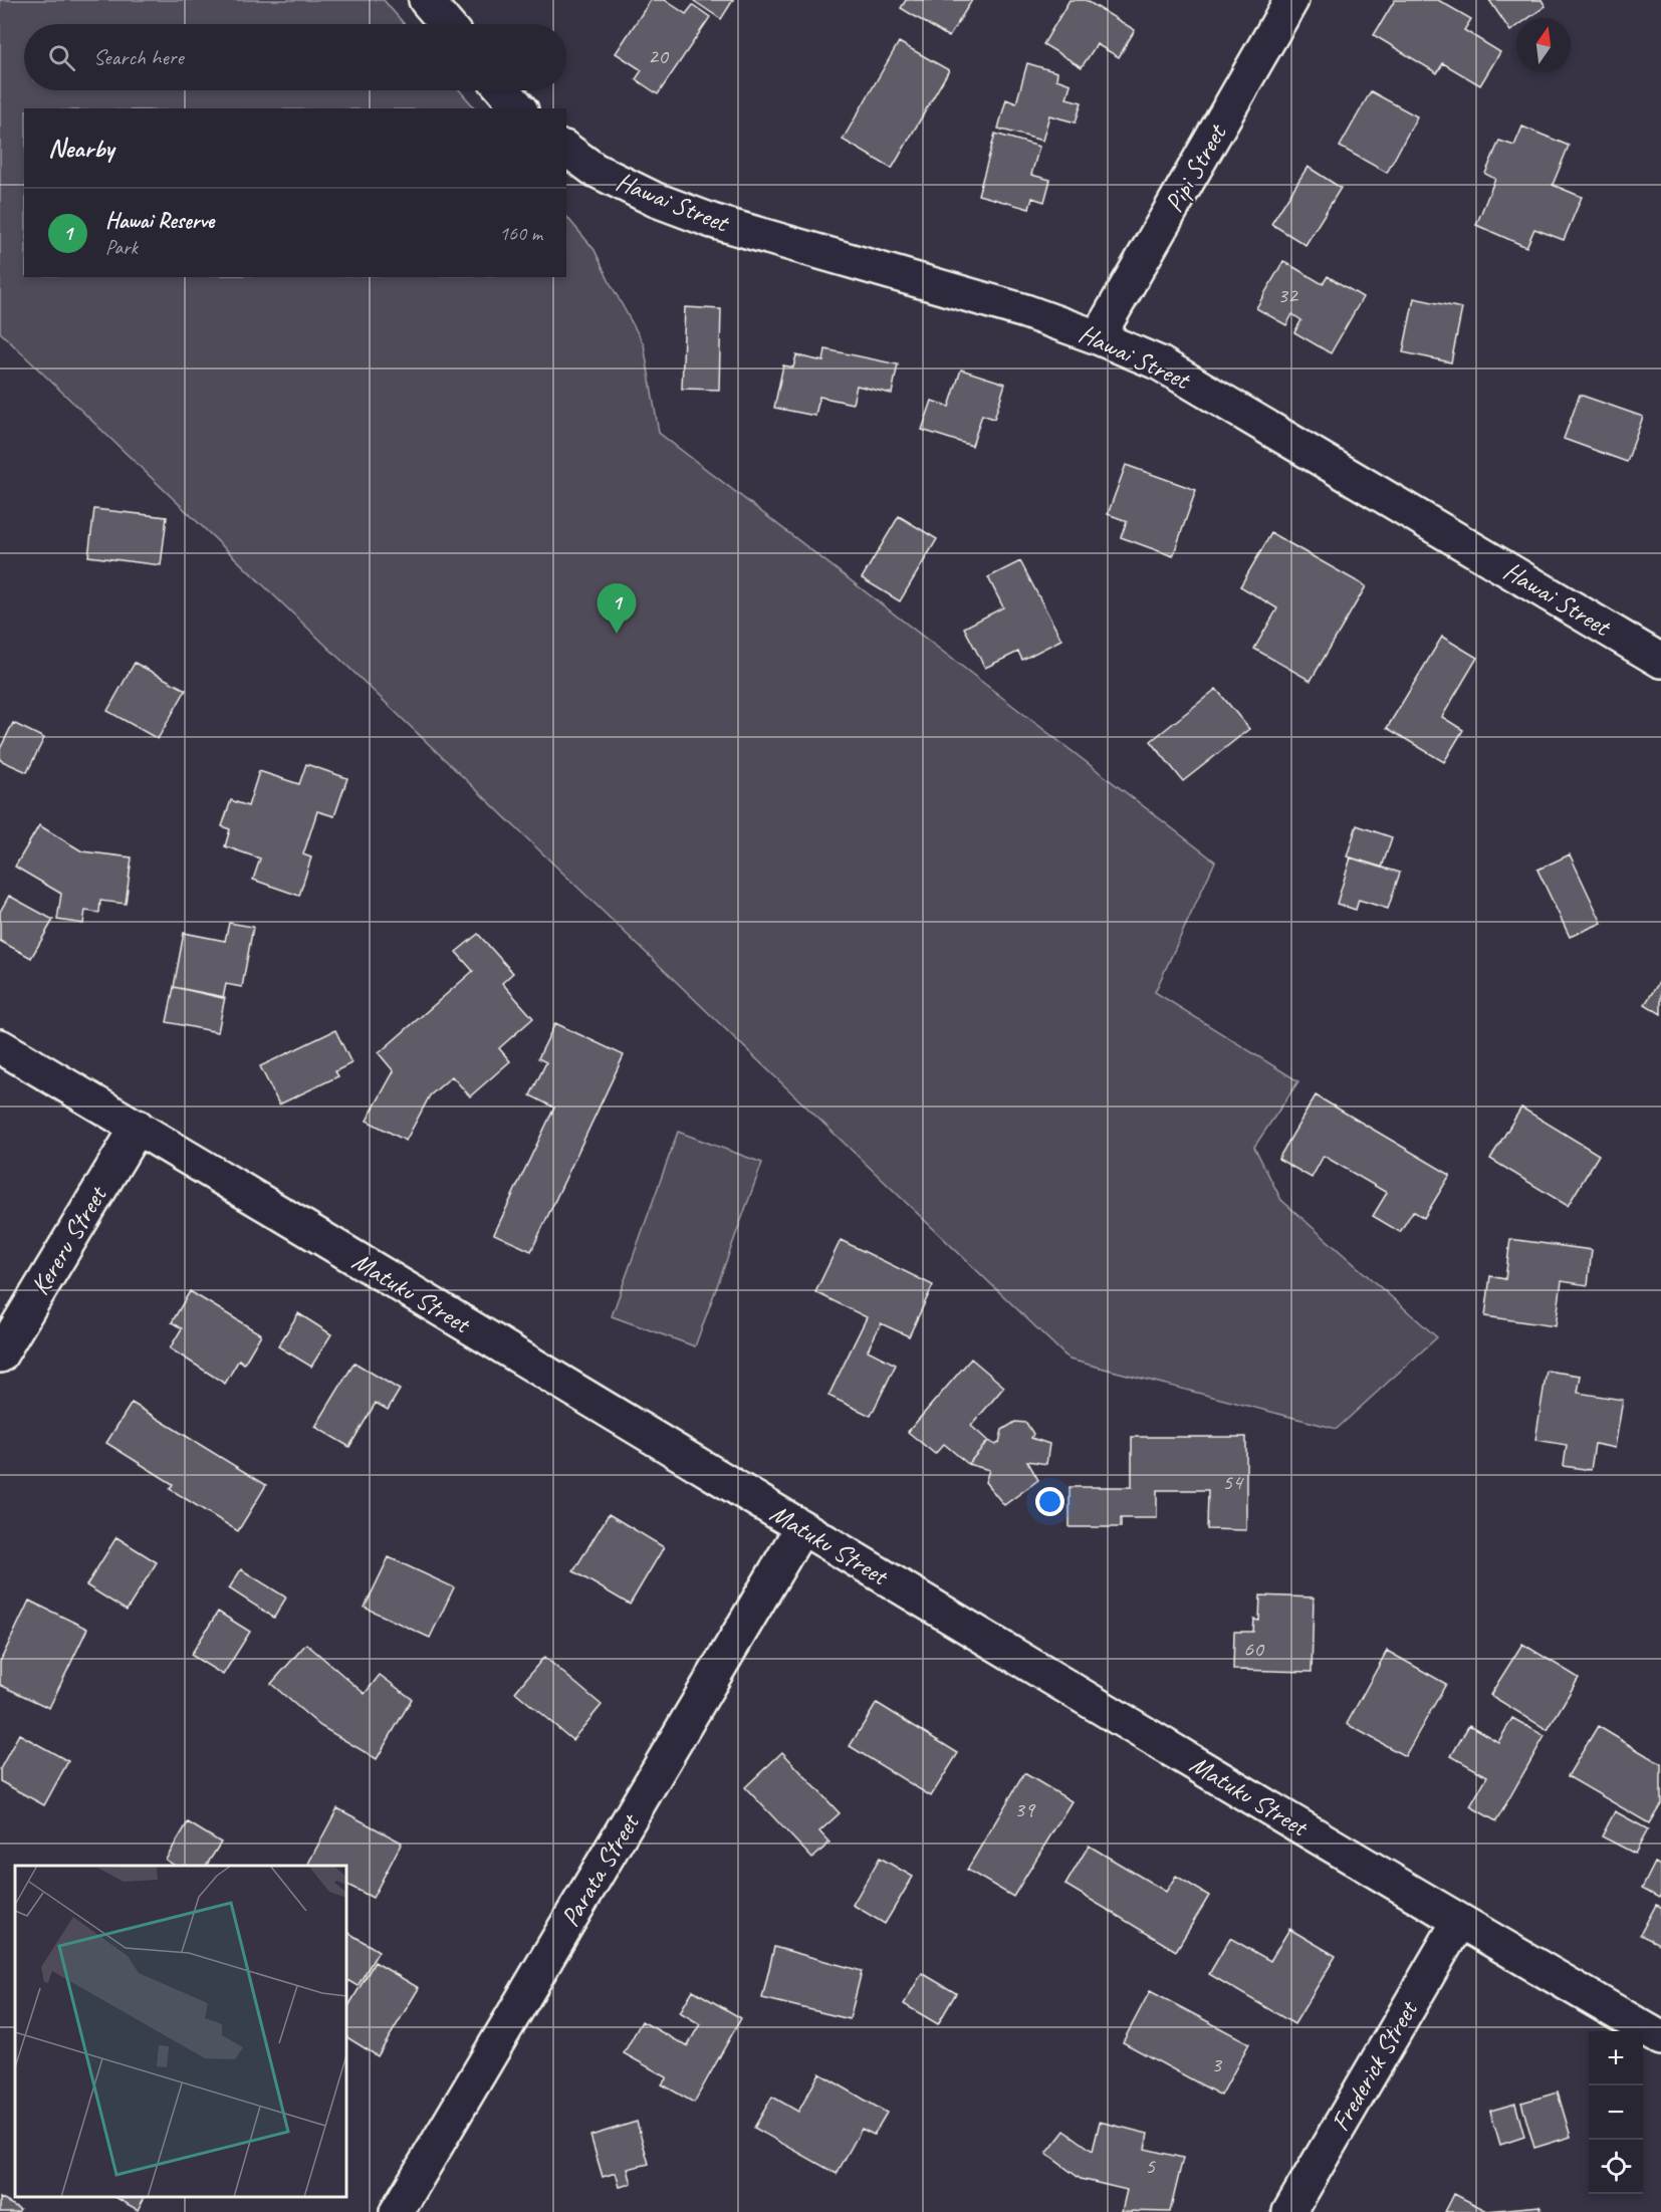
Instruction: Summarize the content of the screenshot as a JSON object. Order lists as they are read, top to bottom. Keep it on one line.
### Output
{"streets":{"street":["Pipi Street","Hawai Street","Kereru Street","Matuku Street","Parata Street","Frederick Street"]},"crossings":[["Pipi Street","Hawai Street"],["Kereru Street","Matuku Street"],["Matuku Street","Parata Street"],["Matuku Street","Frederick Street"]],"house_numbers":["20","32","54","60","39","3","5"],"north":"top","page":{"search":"Search here","heading":"Nearby","list":[{"mark":"1","name":"Hawai Reserve","note":"Park","value":"160 m"}],"pins":"1","map_buttons":["+","−"]}}
